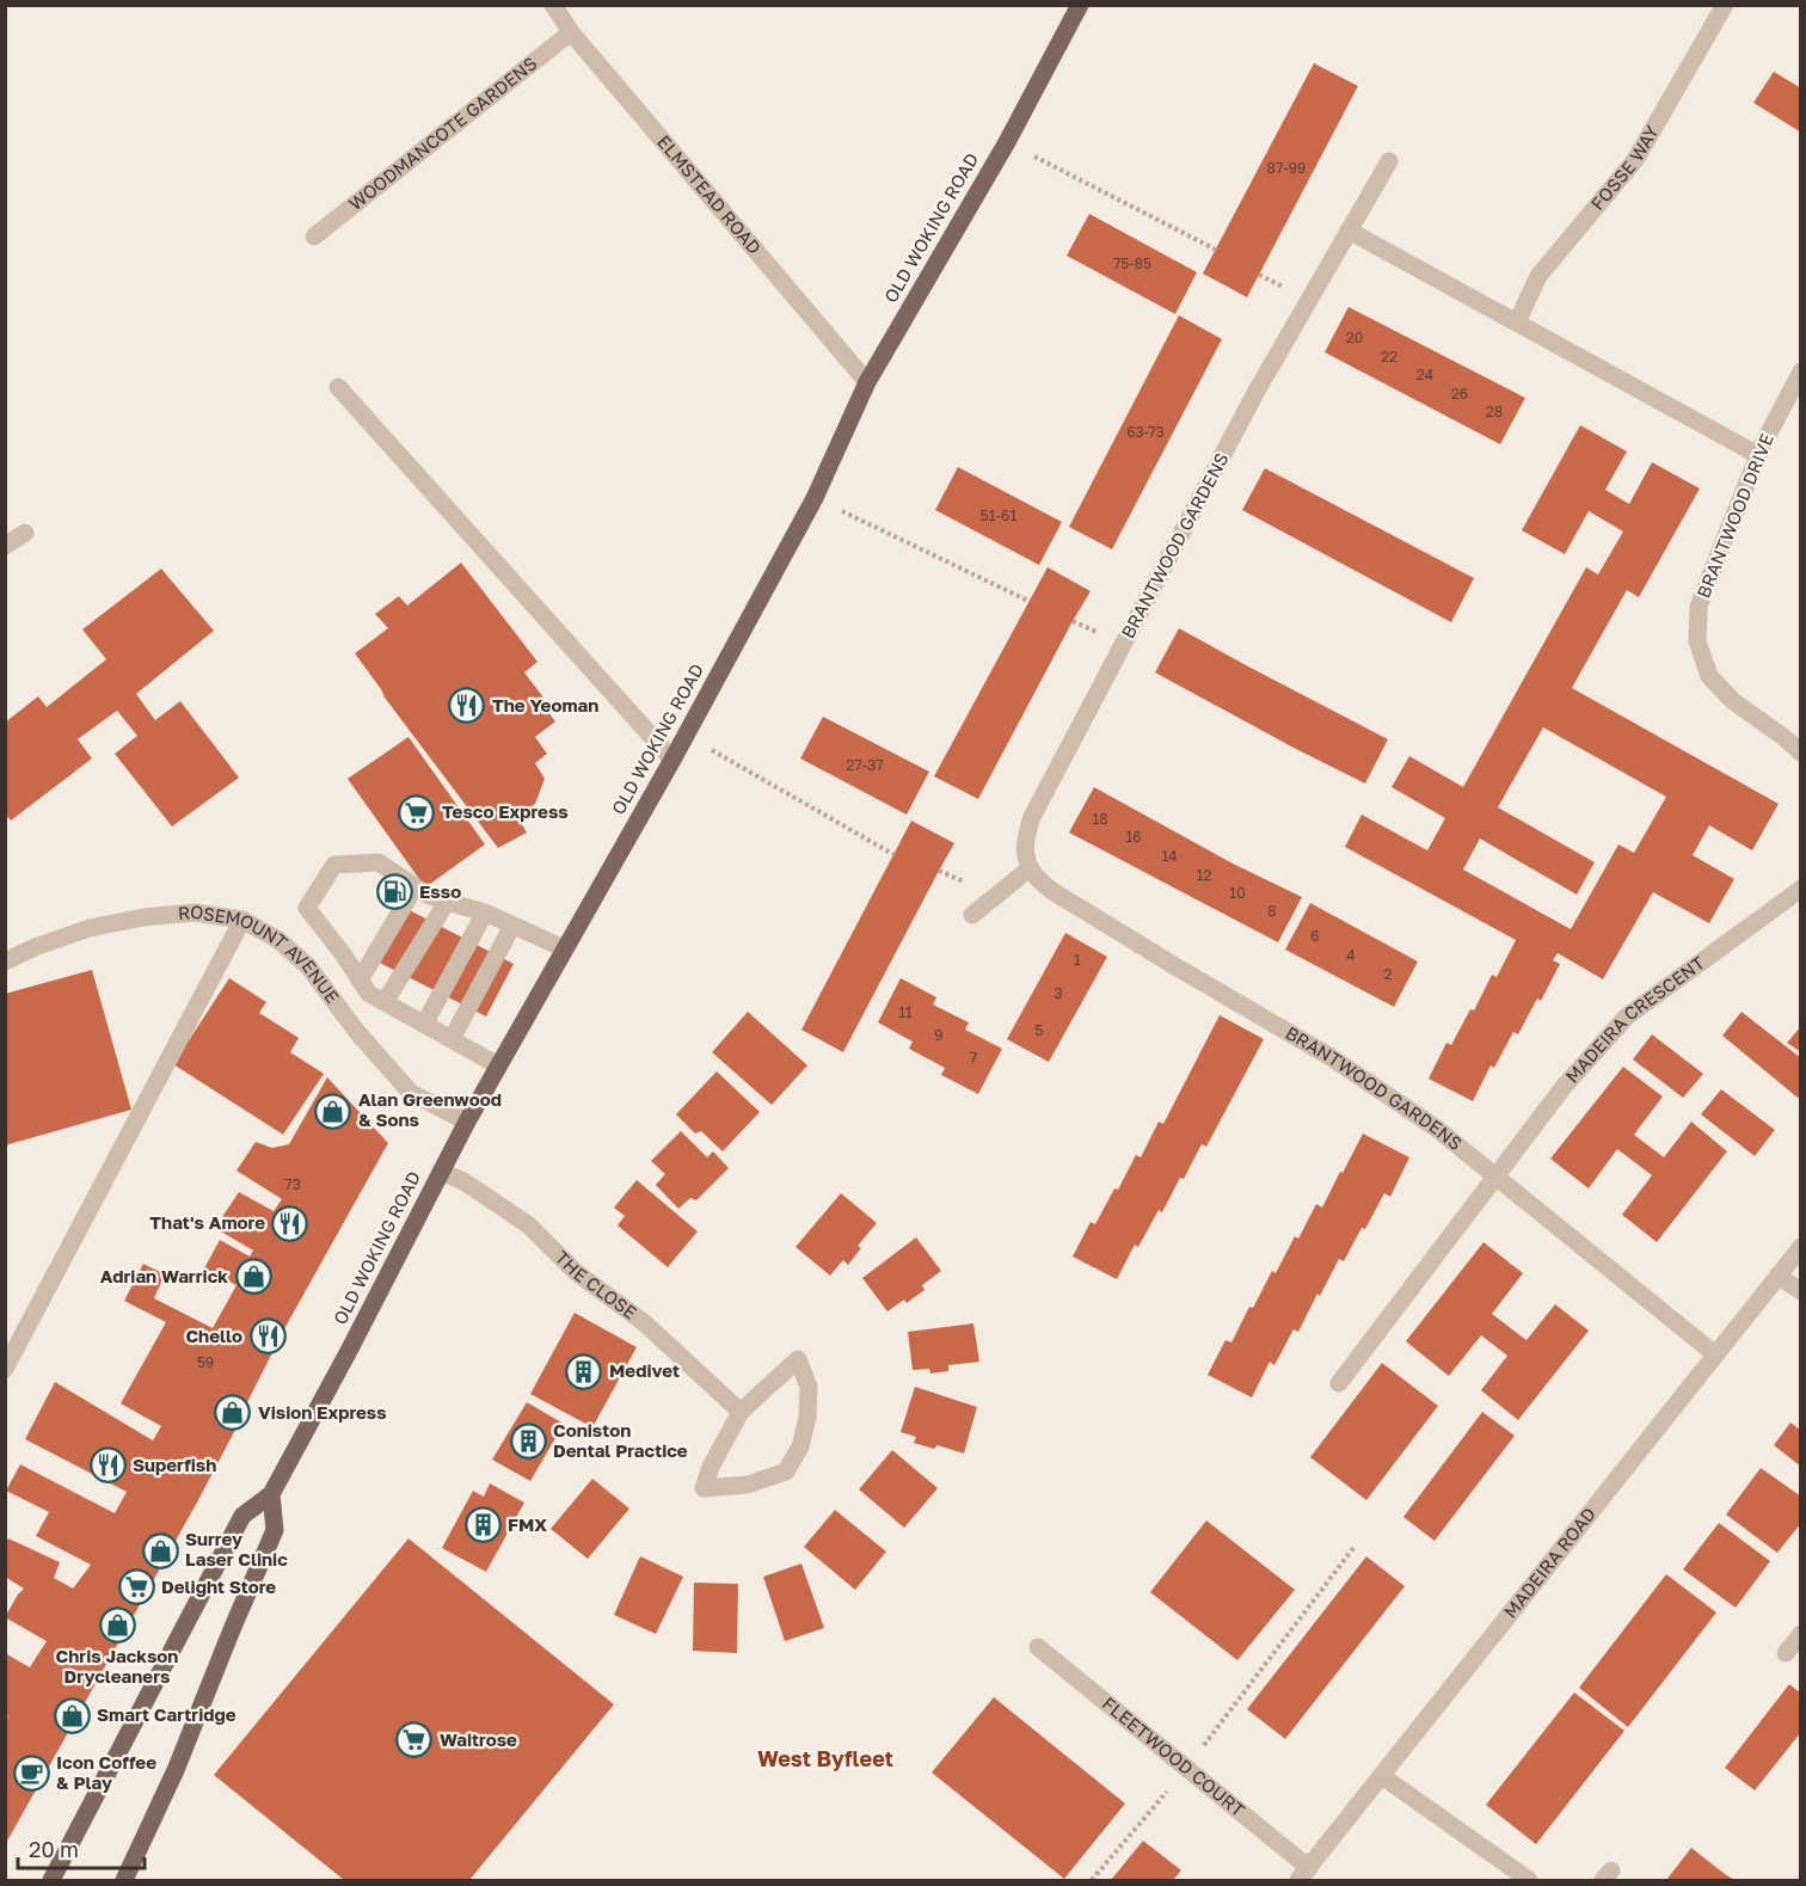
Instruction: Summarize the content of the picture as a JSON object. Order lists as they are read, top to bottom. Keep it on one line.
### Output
{"streets":{"main road":["OLD WOKING ROAD"],"street":["WOODMANCOTE GARDENS","FOSSE WAY","ELMSTEAD ROAD","BRANTWOOD DRIVE","BRANTWOOD GARDENS","ROSEMOUNT AVENUE","MADEIRA CRESCENT","THE CLOSE","MADEIRA ROAD","FLEETWOOD COURT"]},"crossings":[["WOODMANCOTE GARDENS","ELMSTEAD ROAD"],["ELMSTEAD ROAD","OLD WOKING ROAD"],["OLD WOKING ROAD","ROSEMOUNT AVENUE"],["OLD WOKING ROAD","THE CLOSE"],["BRANTWOOD GARDENS","MADEIRA CRESCENT"],["BRANTWOOD GARDENS","MADEIRA ROAD"],["MADEIRA ROAD","FLEETWOOD COURT"]],"districts":["West Byfleet"],"places":{"restaurant":["The Yeoman","That's Amore","Chello","Superfish"],"supermarket":["Tesco Express","Delight Store","Waitrose"],"fuel station":["Esso"],"shop":["Alan Greenwood & Sons","Adrian Warrick","Vision Express","Surrey Laser Clinic","Chris Jackson Drycleaners","Smart Cartridge"],"building":["Medivet","Coniston Dental Practice","FMX"],"cafe":["Icon Coffee & Play"]},"house_numbers":["87-99","75-85","20","22","24","26","28","63-73","51-61","27-37","18","16","14","12","10","8","6","4","1","2","3","11","5","9","7","73","59"],"scale_bar":"20 m"}
